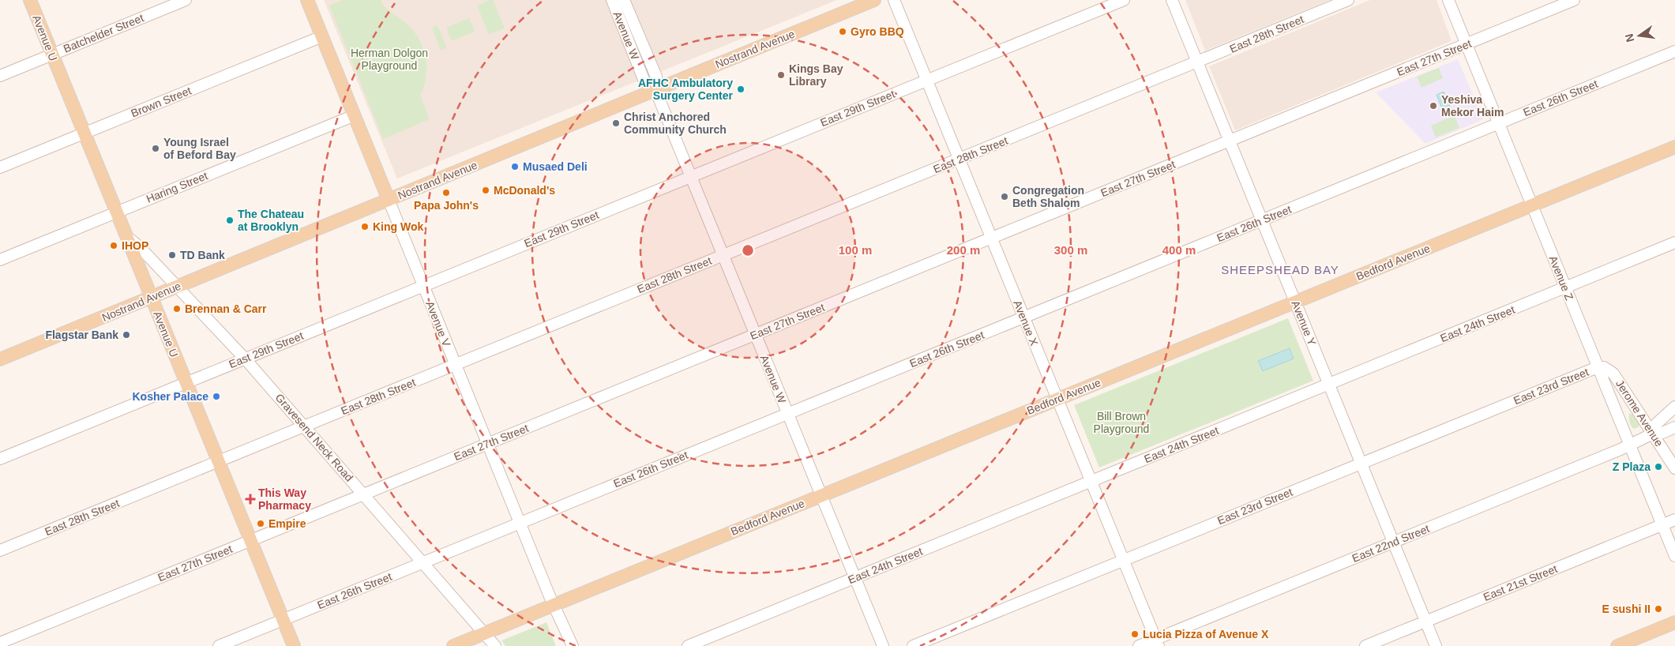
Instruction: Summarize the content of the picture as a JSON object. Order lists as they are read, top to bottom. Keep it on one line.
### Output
{"streets":{"main road":["Avenue U","Nostrand Avenue","Bedford Avenue","Avenue V"],"street":["Batchelder Street","East 28th Street","Avenue W","East 27th Street","East 26th Street","Brown Street","East 29th Street","Haring Street","Avenue Z","Avenue X","Avenue Y","East 24th Street","East 23rd Street","Jerome Avenue","Gravesend Neck Road","East 22nd Street","East 21st Street"]},"crossings":[["Batchelder Street","Avenue U"],["East 28th Street","Avenue W"],["East 28th Street","Avenue U"],["East 28th Street","Avenue X"],["East 28th Street","Avenue Y"],["East 28th Street","Avenue V"],["East 28th Street","Gravesend Neck Road"],["Avenue W","Nostrand Avenue"],["Avenue W","East 27th Street"],["Avenue W","East 26th Street"],["Avenue W","East 29th Street"],["Avenue W","Bedford Avenue"],["Avenue W","East 24th Street"],["Avenue U","Nostrand Avenue"],["Avenue U","East 27th Street"],["Avenue U","East 26th Street"],["Avenue U","Brown Street"],["Avenue U","East 29th Street"],["Avenue U","Haring Street"],["Avenue U","Gravesend Neck Road"],["Nostrand Avenue","Avenue V"],["Nostrand Avenue","Gravesend Neck Road"],["East 27th Street","Avenue Z"],["East 27th Street","Avenue X"],["East 27th Street","Avenue Y"],["East 27th Street","Avenue V"],["East 27th Street","Gravesend Neck Road"],["East 26th Street","Avenue Z"],["East 26th Street","Avenue X"],["East 26th Street","Avenue Y"],["East 26th Street","Avenue V"],["East 26th Street","Gravesend Neck Road"],["Brown Street","Avenue V"],["East 29th Street","Avenue X"],["East 29th Street","Avenue V"],["East 29th Street","Gravesend Neck Road"],["Haring Street","Avenue V"],["Bedford Avenue","Avenue Z"],["Bedford Avenue","Avenue X"],["Bedford Avenue","Avenue Y"],["Bedford Avenue","Avenue V"],["Bedford Avenue","Gravesend Neck Road"],["Avenue Z","East 24th Street"],["Avenue Z","East 23rd Street"],["Avenue Z","Jerome Avenue"],["Avenue Z","East 22nd Street"],["Avenue Z","East 21st Street"],["Avenue X","East 24th Street"],["Avenue X","East 23rd Street"],["Avenue X","East 22nd Street"],["Avenue Y","East 24th Street"],["Avenue Y","East 23rd Street"],["Avenue Y","East 22nd Street"],["Avenue Y","East 21st Street"],["East 23rd Street","Jerome Avenue"],["Jerome Avenue","East 22nd Street"]],"districts":["SHEEPSHEAD BAY"],"parks":["Herman Dolgon Playground","Bill Brown Playground"],"places":{"other":["Gyro BBQ","Kings Bay Library","AFHC Ambulatory Surgery Center","Yeshiva Mekor Haim","Christ Anchored Community Church","Young Israel of Beford Bay","Musaed Deli","McDonald's","Papa John's","Congregation Beth Shalom","The Chateau at Brooklyn","King Wok","IHOP","TD Bank","Brennan & Carr","Flagstar Bank","Kosher Palace","Z Plaza","Empire","E sushi II","Lucia Pizza of Avenue X"],"health":["This Way Pharmacy"]},"north":"left","rings":["100 m","200 m","300 m","400 m"]}
